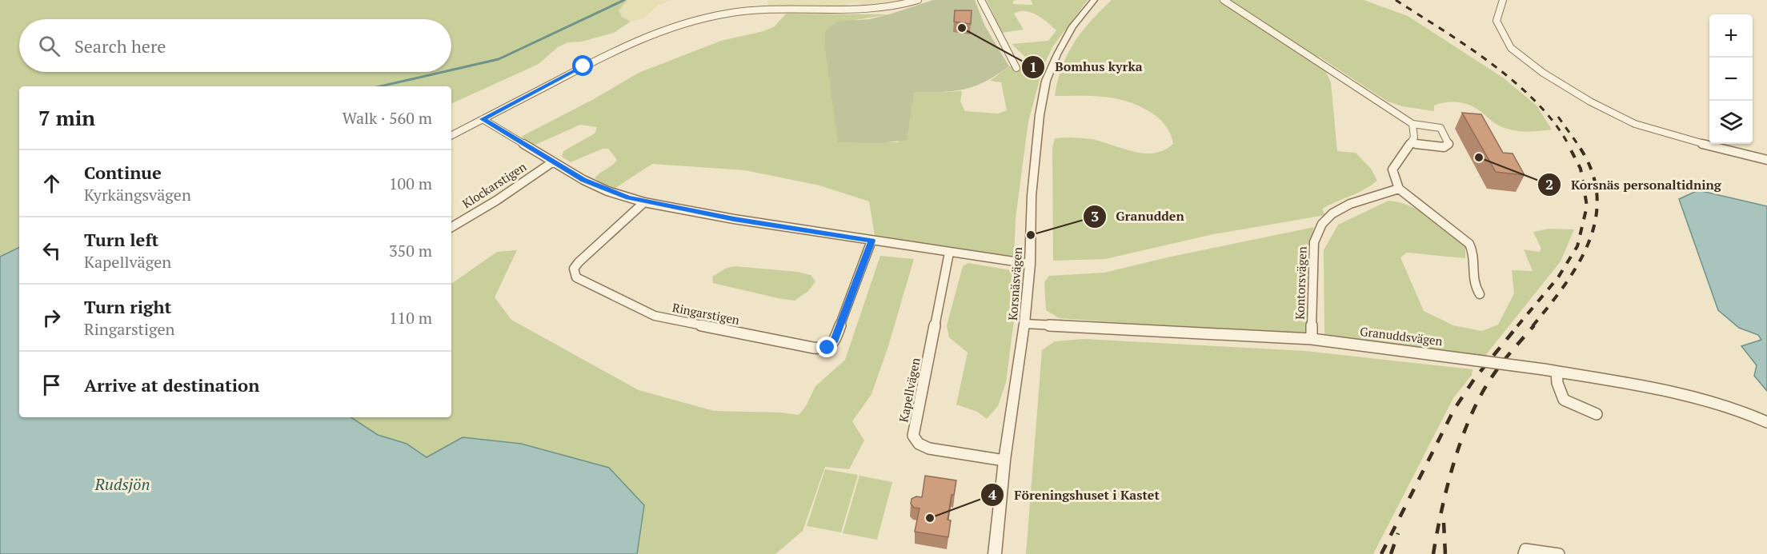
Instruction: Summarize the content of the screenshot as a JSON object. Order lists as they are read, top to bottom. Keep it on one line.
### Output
{"streets":{"street":["Klockarstigen","Kontorsvägen","Korsnäsvägen","Ringarstigen","Granuddsvägen","Kapellvägen"]},"crossings":[["Kontorsvägen","Granuddsvägen"],["Korsnäsvägen","Granuddsvägen"],["Korsnäsvägen","Kapellvägen"]],"water":["Rudsjön"],"places":["Bomhus kyrka","Korsnäs personaltidning","Granudden","Föreningshuset i Kastet"],"page":{"map_buttons":["+","−"],"search":"Search here","heading":["7 min","Walk · 560 m"],"list":[["Continue","Kyrkängsvägen","100 m"],["Turn left","Kapellvägen","350 m"],["Turn right","Ringarstigen","110 m"],"Arrive at destination"]}}
